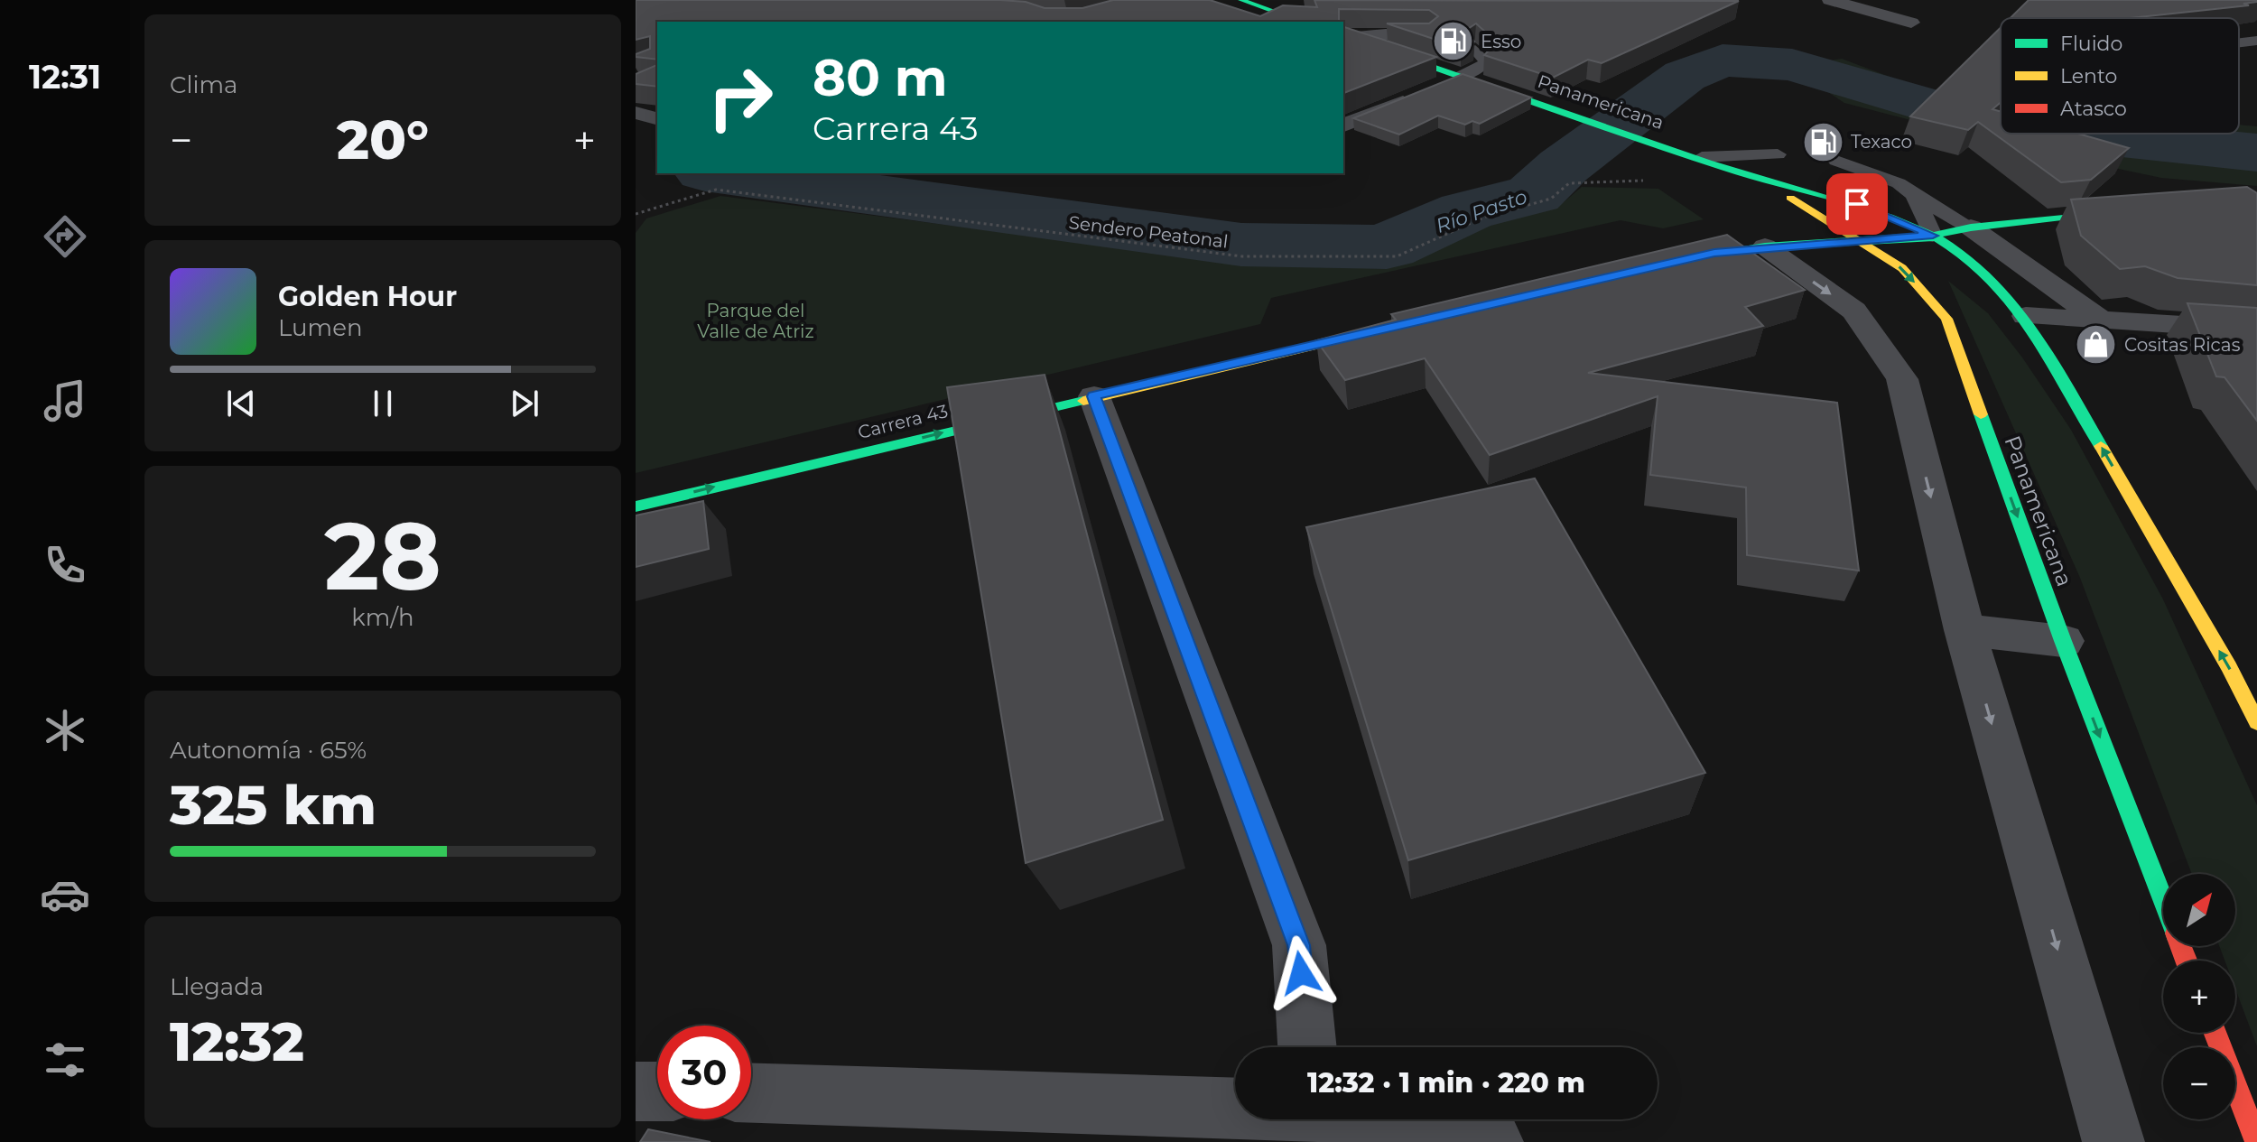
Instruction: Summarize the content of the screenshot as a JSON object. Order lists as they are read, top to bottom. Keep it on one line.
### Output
{"streets":{"main road":["Panamericana","Carrera 43"],"path":["Sendero Peatonal"]},"one_way":["Carrera 43"],"water":["Río Pasto"],"parks":["Parque del Valle de Atriz"],"places":{"fuel station":["Esso","Texaco"],"shop":["Cositas Ricas"]},"legend":["Fluido","Lento","Atasco"],"north":"top right","page":{"tabs":"12:31","tile":["Clima",["28","km/h"],["Autonomía · 65%","325 km"],["Llegada","12:32"]],"turn":["80 m","Carrera 43"],"heat":["−","20°","+"],"song":["Golden Hour","Lumen"],"map_buttons":["+","−"],"limit":"30","trip":"12:32 · 1 min · 220 m"}}
